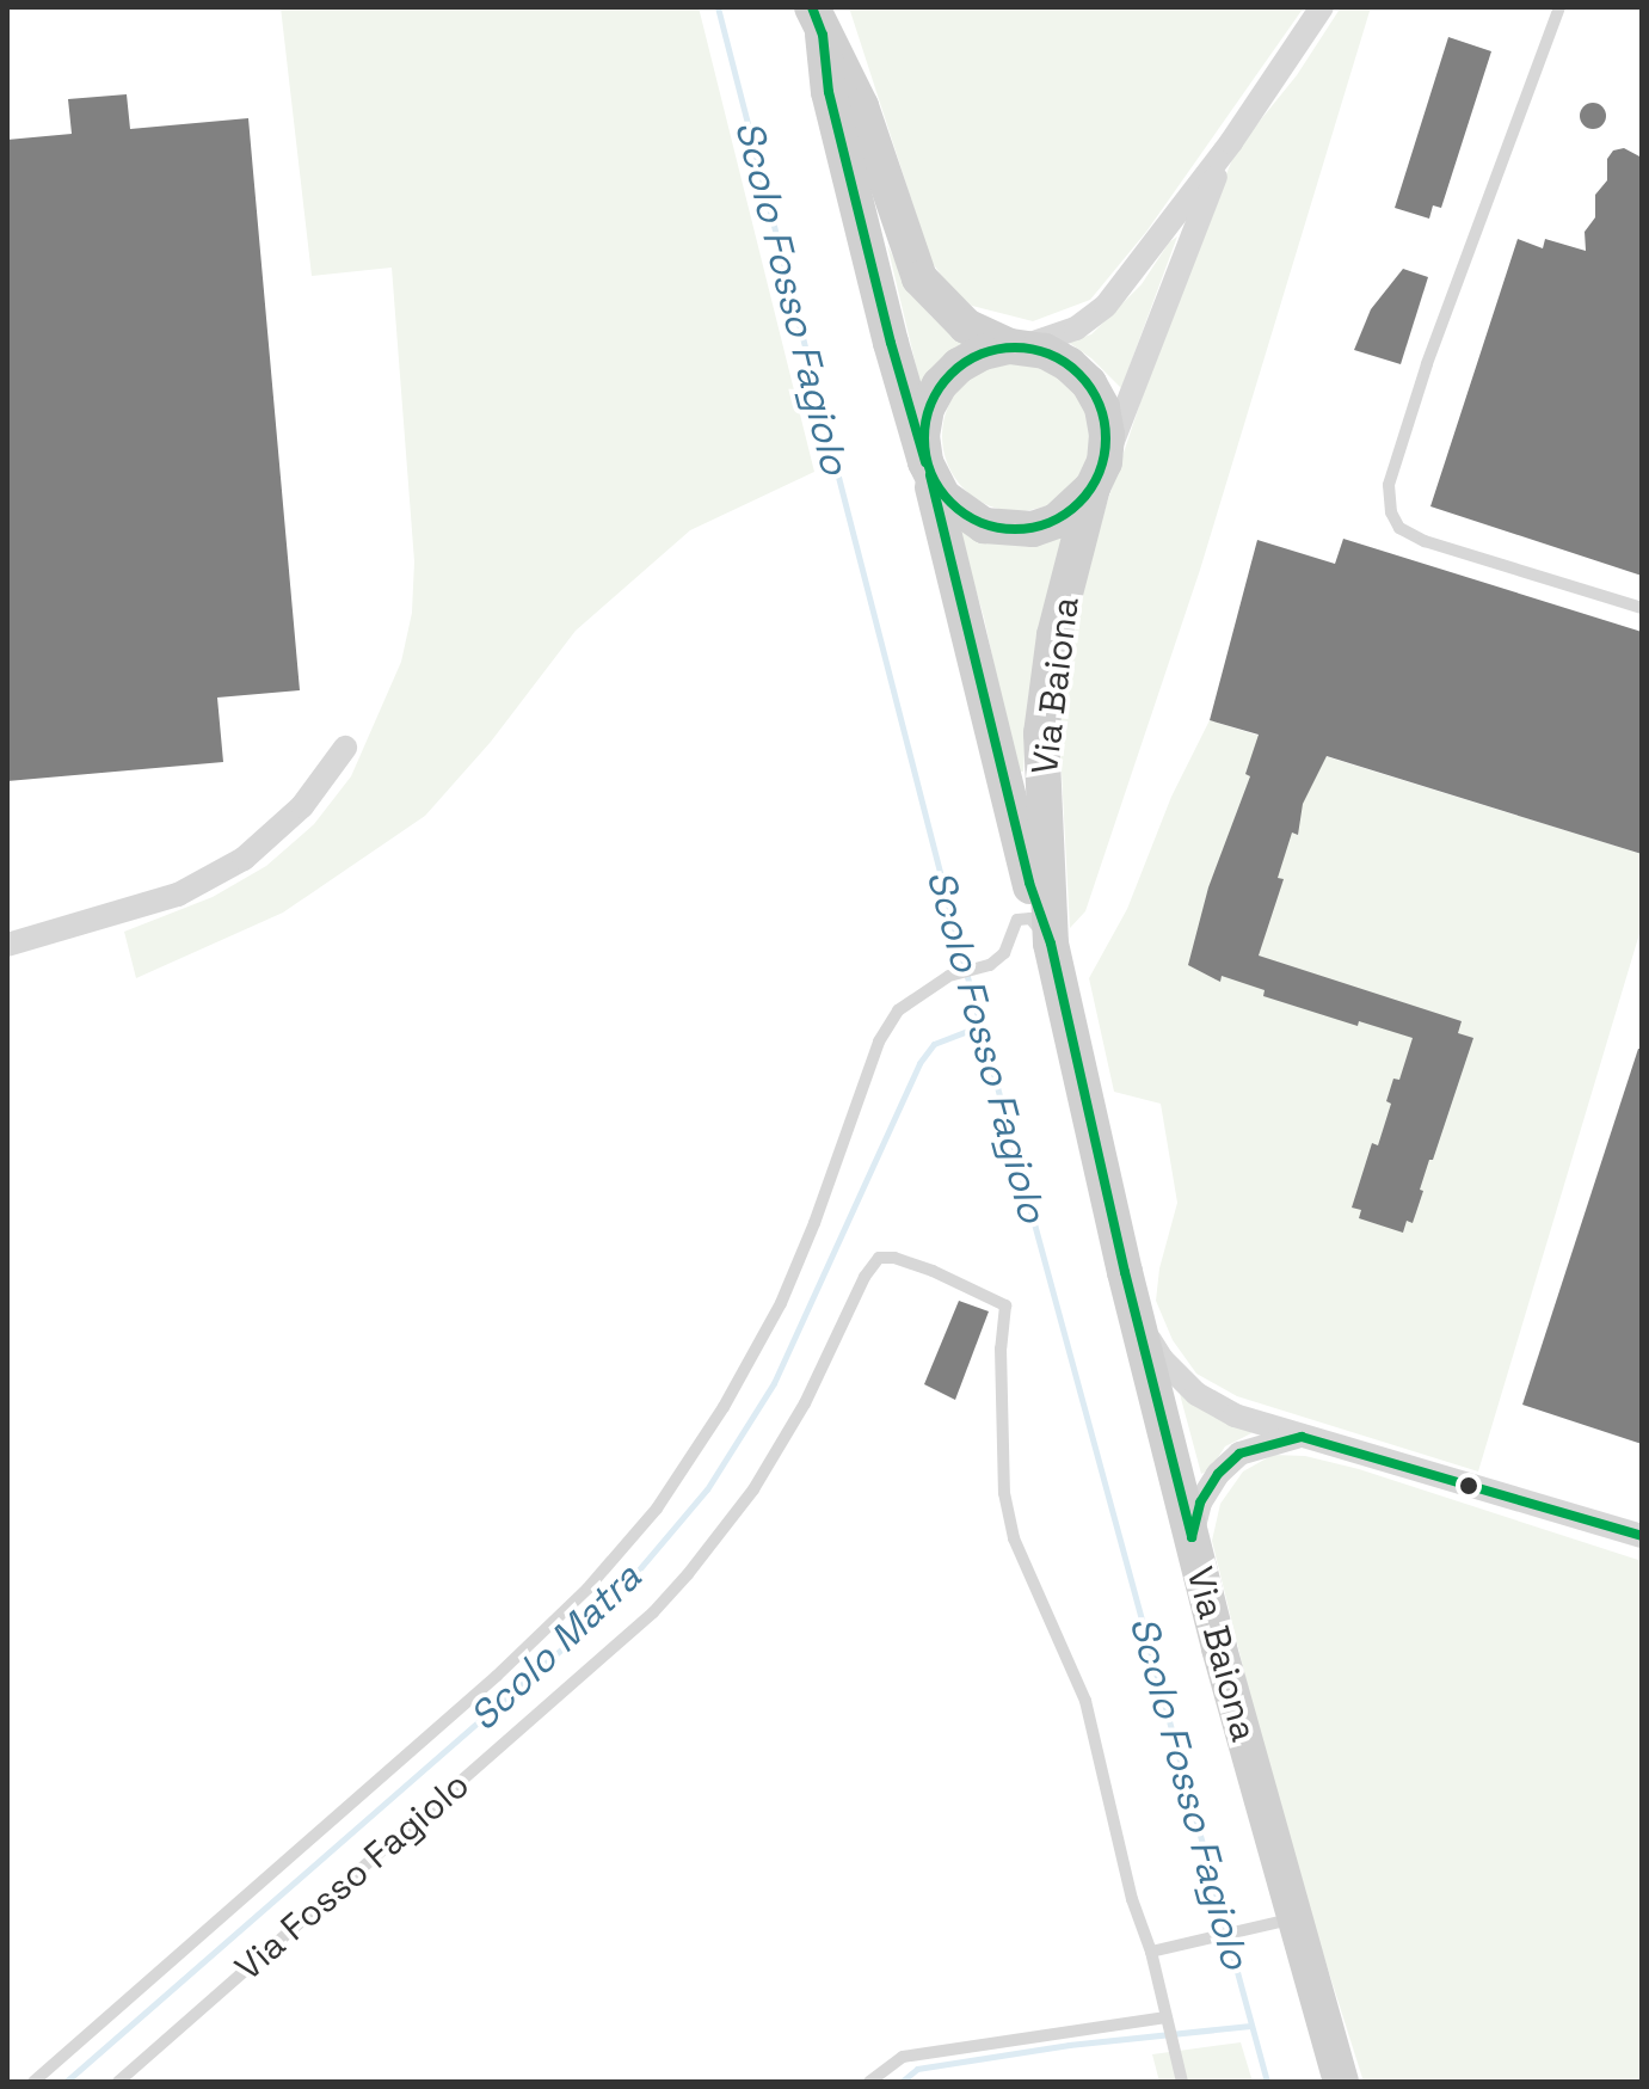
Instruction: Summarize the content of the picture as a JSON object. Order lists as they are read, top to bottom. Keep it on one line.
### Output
{"streets":{"main road":["Via Baiona"],"lane":["Via Fosso Fagiolo"]},"water":["Scolo Fosso Fagiolo","Scolo Matra"]}
